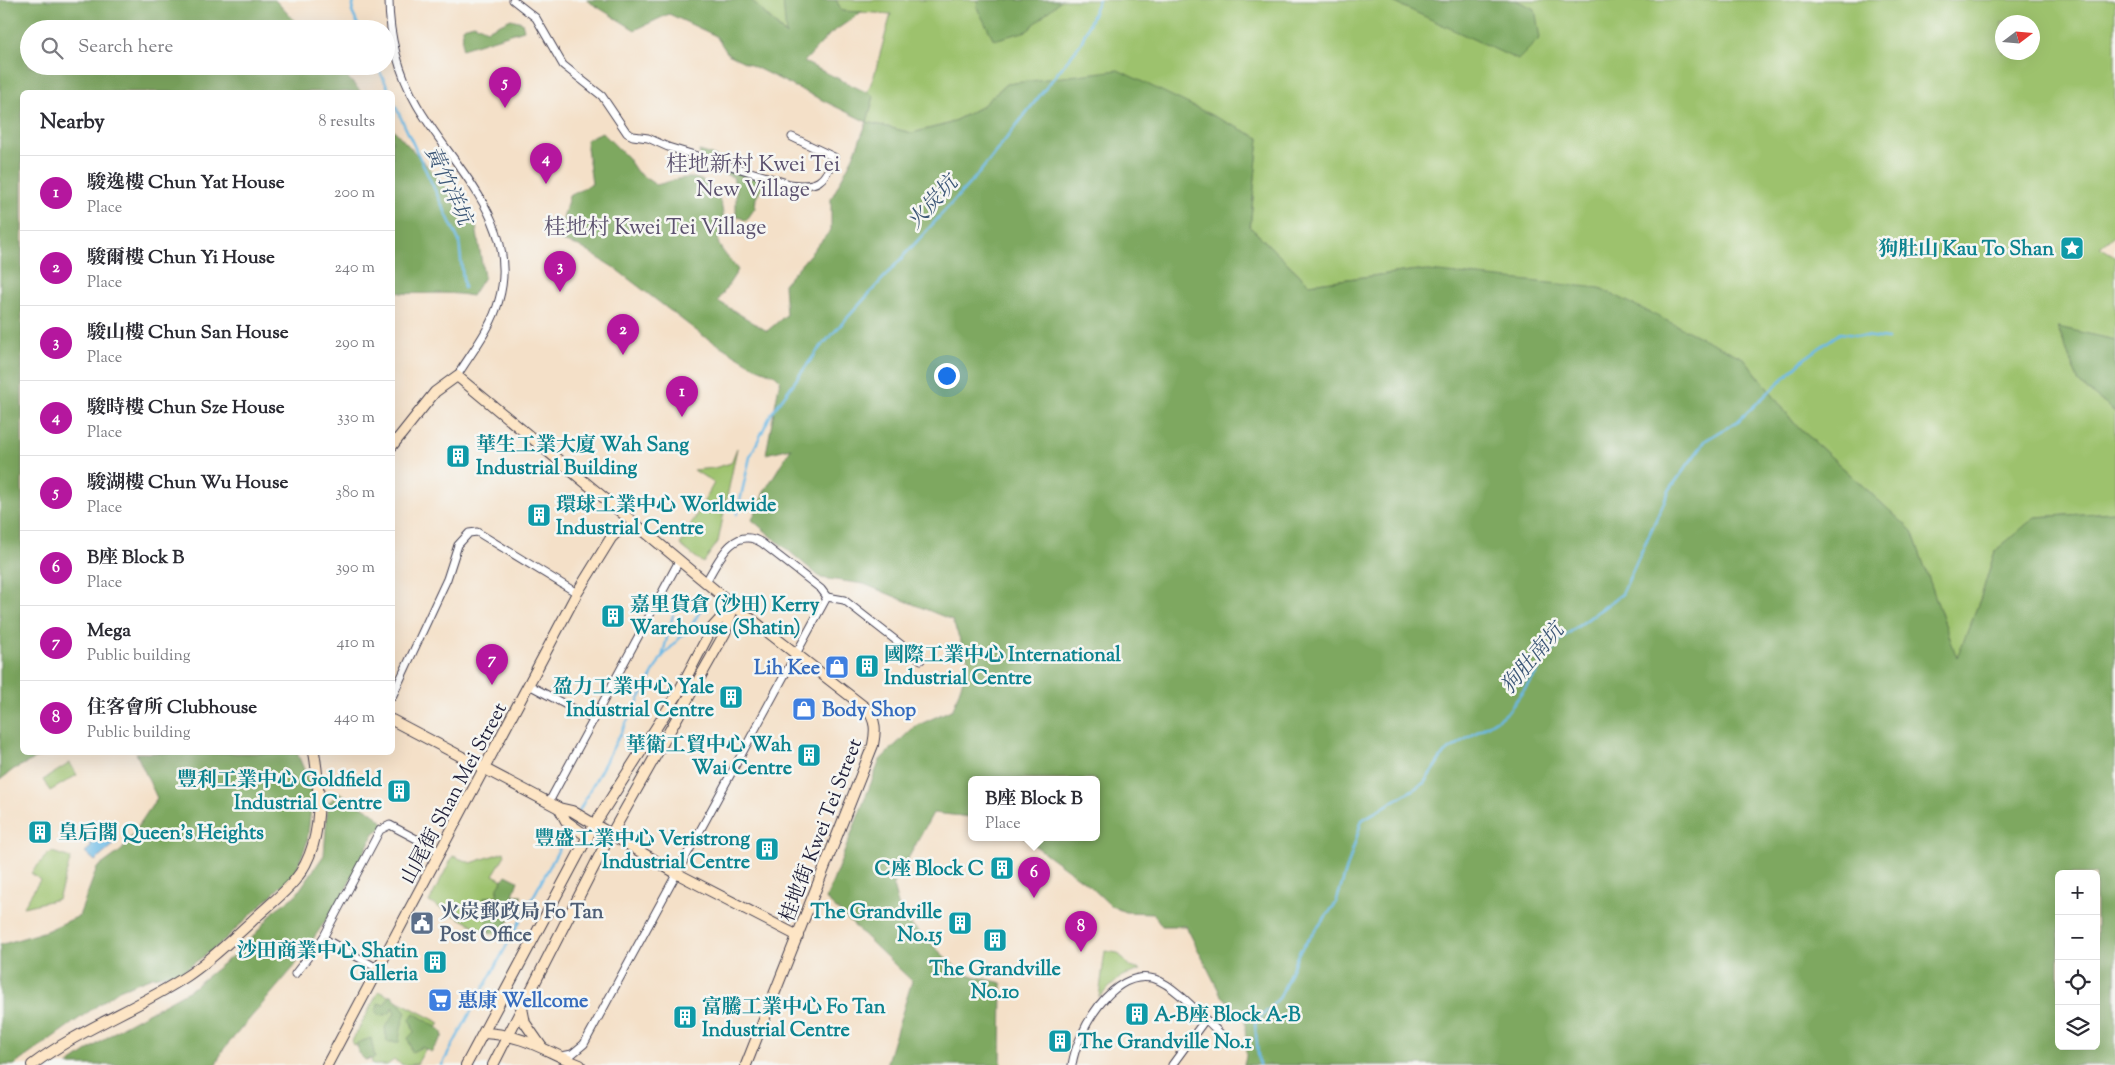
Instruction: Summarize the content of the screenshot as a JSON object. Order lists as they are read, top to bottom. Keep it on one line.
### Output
{"streets":{"street":["山尾街 Shan Mei Street","桂地街 Kwei Tei Street"]},"crossings":[["山尾街 Shan Mei Street","桂地街 Kwei Tei Street"]],"districts":["桂地新村 Kwei Tei New Village","桂地村 Kwei Tei Village"],"water":["黃竹洋坑","火炭坑","狗肚南坑"],"places":{"place":["狗肚山 Kau To Shan"],"building":["華生工業大廈 Wah Sang Industrial Building","環球工業中心 Worldwide Industrial Centre","嘉里貨倉 (沙田) Kerry Warehouse (Shatin)","國際工業中心 International Industrial Centre","盈力工業中心 Yale Industrial Centre","華衛工貿中心 Wah Wai Centre","豐利工業中心 Goldfield Industrial Centre","皇后閣 Queen's Heights","豐盛工業中心 Veristrong Industrial Centre","C座 Block C","The Grandville No.15","The Grandville No.10","沙田商業中心 Shatin Galleria","A-B座 Block A-B","富騰工業中心 Fo Tan Industrial Centre","The Grandville No.1"],"shop":["Lih Kee","Body Shop"],"public building":["火炭郵政局 Fo Tan Post Office"],"supermarket":["惠康 Wellcome"]},"north":"right","page":{"search":"Search here","pins":["5","4","3","2","1","7","6","8"],"heading":["Nearby","8 results"],"list":[{"mark":"1","name":"駿逸樓 Chun Yat House","note":"Place","value":"200 m"},{"mark":"2","name":"駿爾樓 Chun Yi House","note":"Place","value":"240 m"},{"mark":"3","name":"駿山樓 Chun San House","note":"Place","value":"290 m"},{"mark":"4","name":"駿時樓 Chun Sze House","note":"Place","value":"330 m"},{"mark":"5","name":"駿湖樓 Chun Wu House","note":"Place","value":"380 m"},{"mark":"6","name":"B座 Block B","note":"Place","value":"390 m"},{"mark":"7","name":"Mega","note":"Public building","value":"410 m"},{"mark":"8","name":"住客會所 Clubhouse","note":"Public building","value":"440 m"}],"popup":["B座 Block B","Place"],"map_buttons":["+","−"]}}
